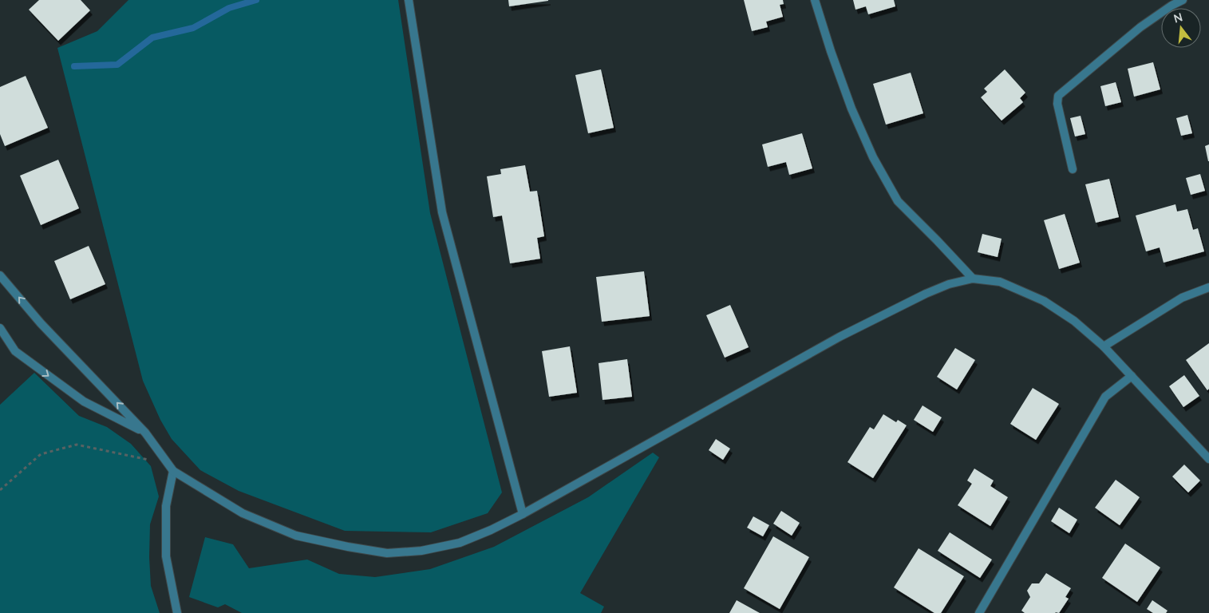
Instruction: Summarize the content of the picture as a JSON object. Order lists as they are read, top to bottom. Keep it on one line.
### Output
{"north":"top"}
